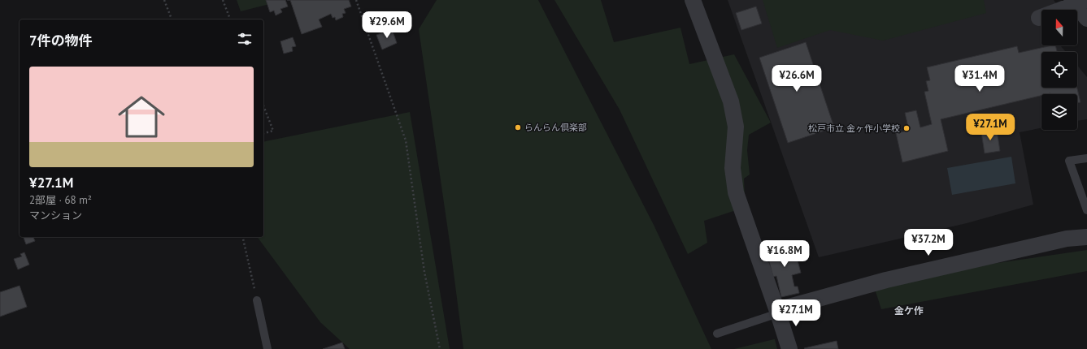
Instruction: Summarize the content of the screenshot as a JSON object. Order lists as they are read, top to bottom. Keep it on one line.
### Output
{"districts":["金ケ作"],"places":["らんらん倶楽部","松戸市立 金ヶ作小学校"],"north":"top","page":{"price":["¥29.6M","¥26.6M","¥31.4M","¥27.1M","¥37.2M","¥16.8M","¥27.1M"],"heading":"7件の物件","list":[{"name":"¥27.1M","note":"2部屋 · 68 m² · マンション"}]}}
